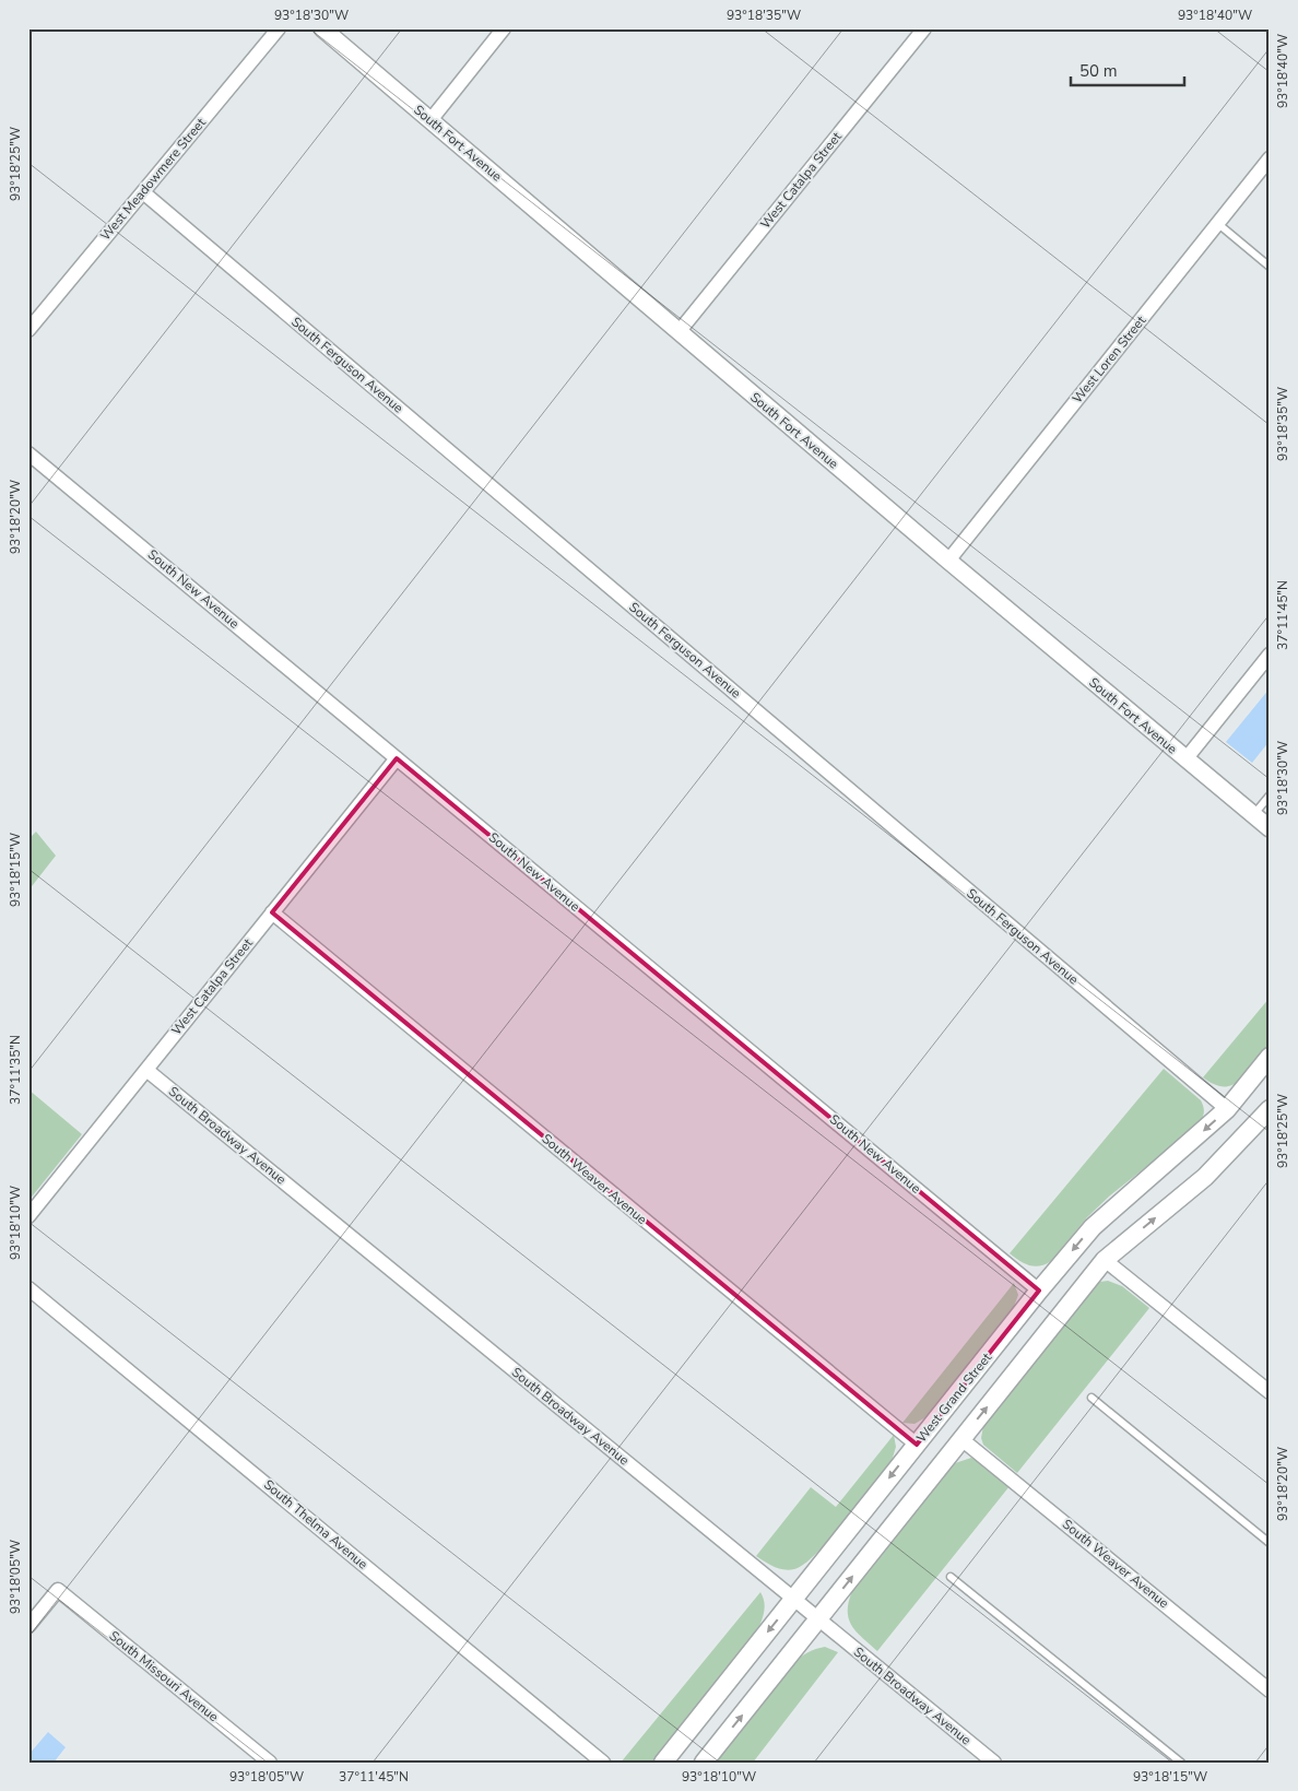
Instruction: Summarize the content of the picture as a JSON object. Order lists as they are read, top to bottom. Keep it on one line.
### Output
{"streets":{"main road":["West Grand Street"],"street":["South Fort Avenue","West Meadowmere Street","West Catalpa Street","West Loren Street","South Ferguson Avenue","South New Avenue","South Broadway Avenue","South Weaver Avenue","South Thelma Avenue","South Missouri Avenue"]},"crossings":[["South Fort Avenue","West Catalpa Street"],["South Fort Avenue","West Loren Street"],["West Meadowmere Street","South Ferguson Avenue"],["West Catalpa Street","South New Avenue"],["West Catalpa Street","South Broadway Avenue"],["West Catalpa Street","South Weaver Avenue"],["South Ferguson Avenue","West Grand Street"],["South New Avenue","West Grand Street"],["South Broadway Avenue","West Grand Street"],["South Weaver Avenue","West Grand Street"]],"scale_bar":"50 m","coordinates":["93°18'30\"W","93°18'35\"W","93°18'40\"W","93°18'25\"W","93°18'20\"W","37°11'45\"N","93°18'15\"W","37°11'35\"N","93°18'10\"W","93°18'05\"W"]}
